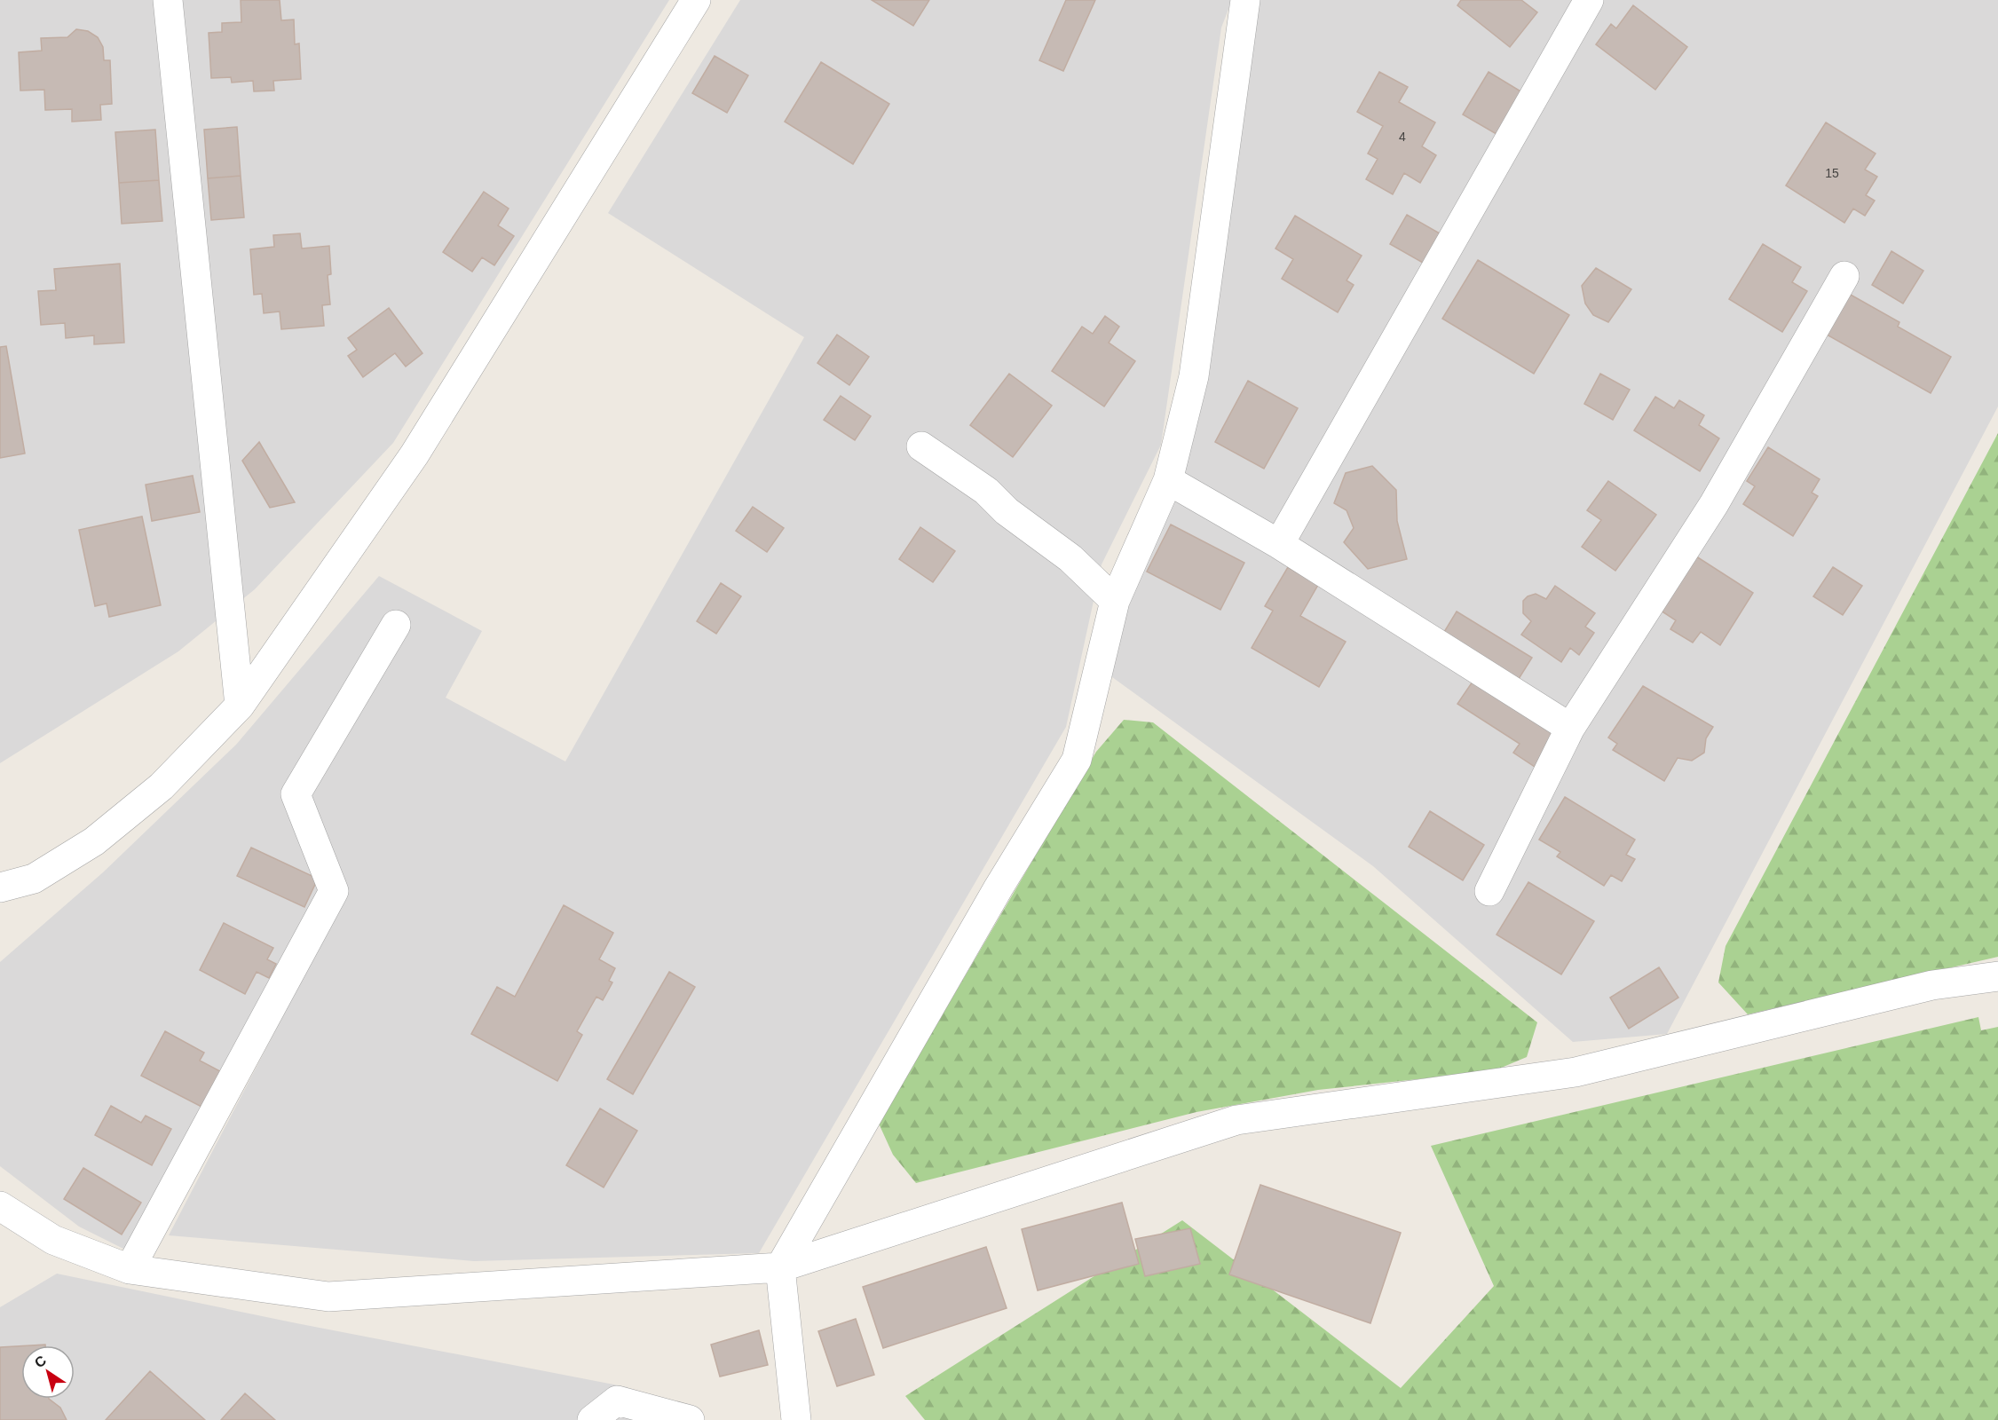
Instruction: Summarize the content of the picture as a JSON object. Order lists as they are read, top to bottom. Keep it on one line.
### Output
{"house_numbers":["4","15"],"north":"top left"}
